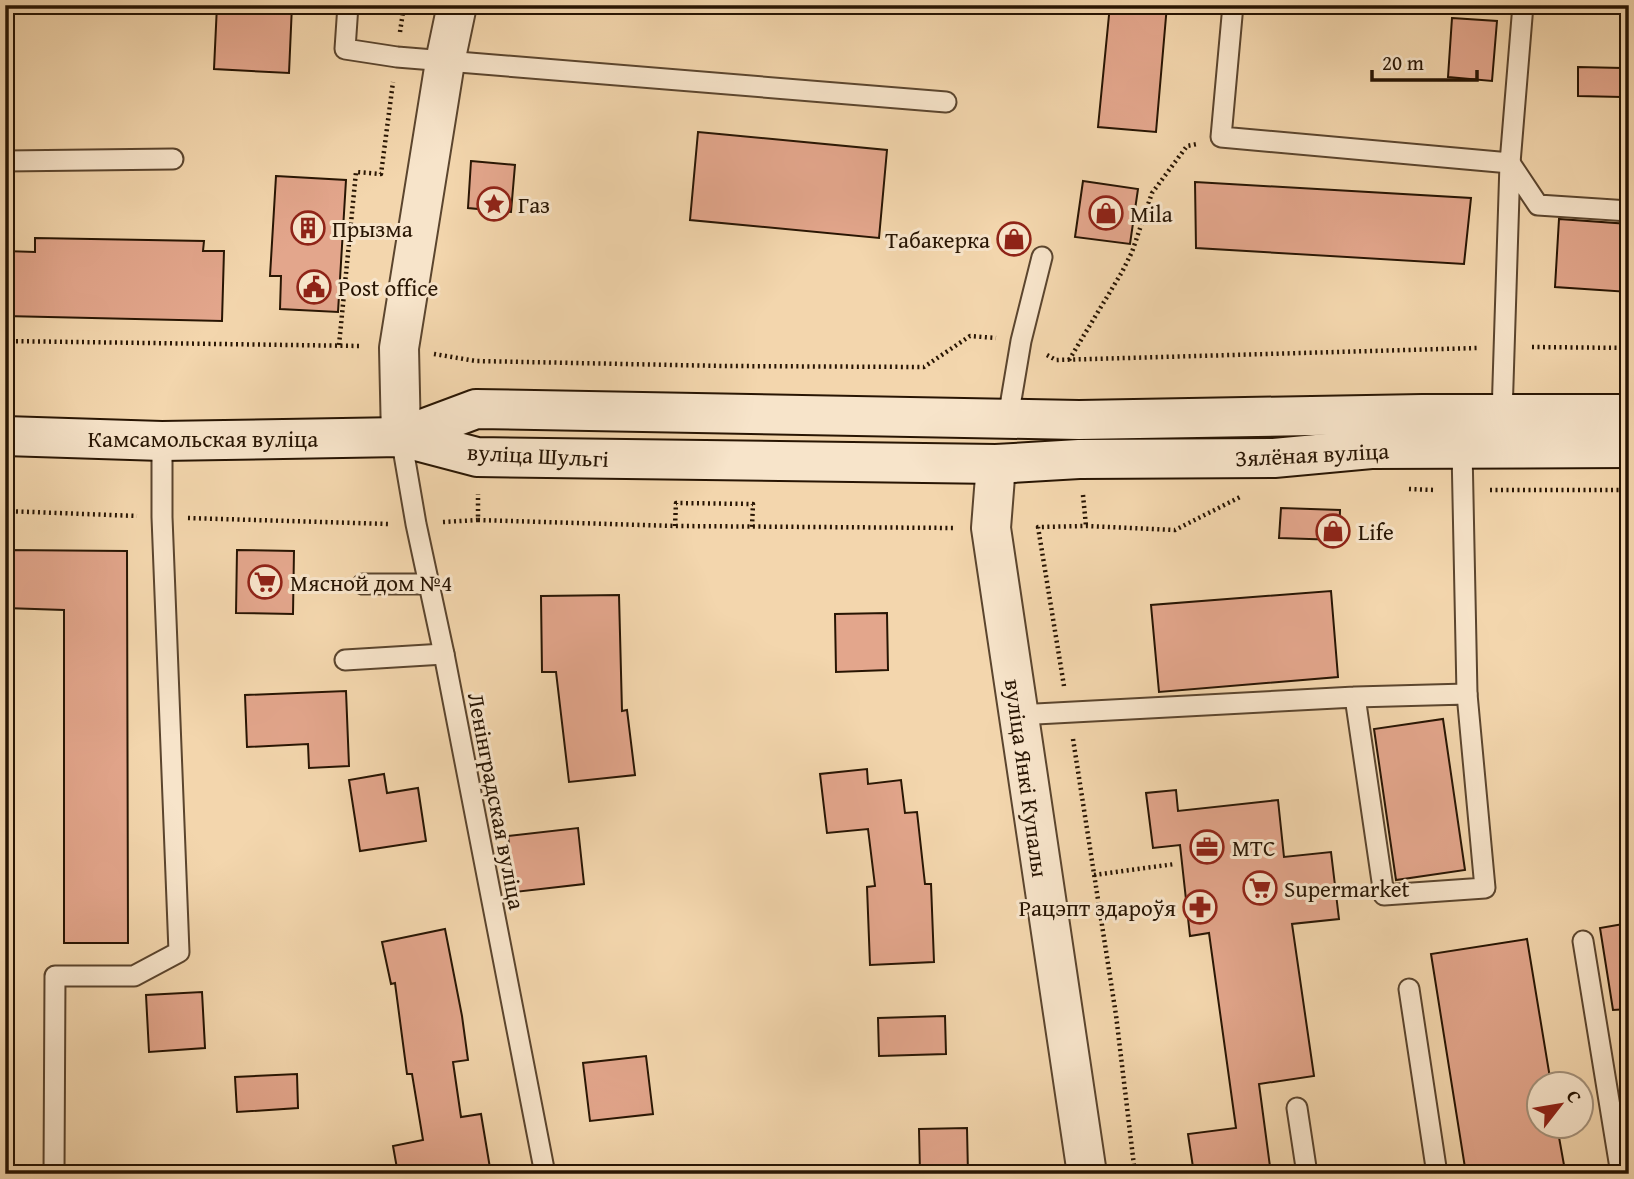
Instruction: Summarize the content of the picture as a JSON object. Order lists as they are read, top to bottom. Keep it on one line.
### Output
{"streets":{"main road":["Камсамольская вуліца","Зялёная вуліца","вуліца Шульгі","вуліца Янкі Купалы"],"lane":["Ленінградская вуліца"]},"crossings":[["Камсамольская вуліца","вуліца Шульгі"],["Камсамольская вуліца","Ленінградская вуліца"],["Зялёная вуліца","вуліца Шульгі"],["Зялёная вуліца","вуліца Янкі Купалы"],["вуліца Шульгі","вуліца Янкі Купалы"],["вуліца Шульгі","Ленінградская вуліца"]],"places":{"place":["Газ"],"shop":["Mila","Табакерка","Life"],"building":["Прызма"],"public building":["Post office"],"supermarket":["Мясной дом №4","Supermarket"],"office":["МТС"],"pharmacy":["Рацэпт здароўя"]},"scale_bar":"20 m","north":"top right"}
